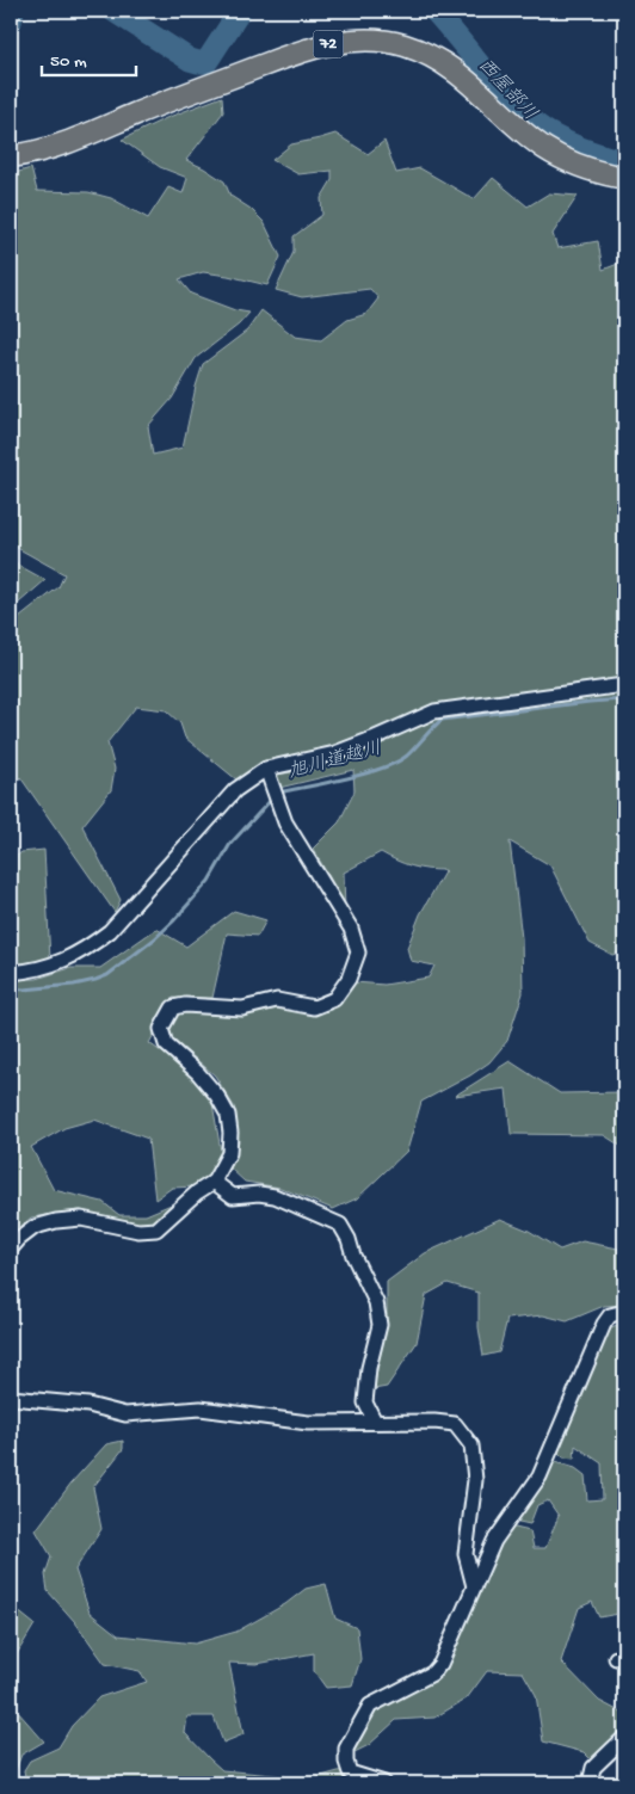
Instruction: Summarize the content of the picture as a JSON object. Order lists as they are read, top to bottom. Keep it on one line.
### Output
{"streets":{"main road":["72"]},"water":["西屋部川","旭川道越川"],"scale_bar":"50 m"}
